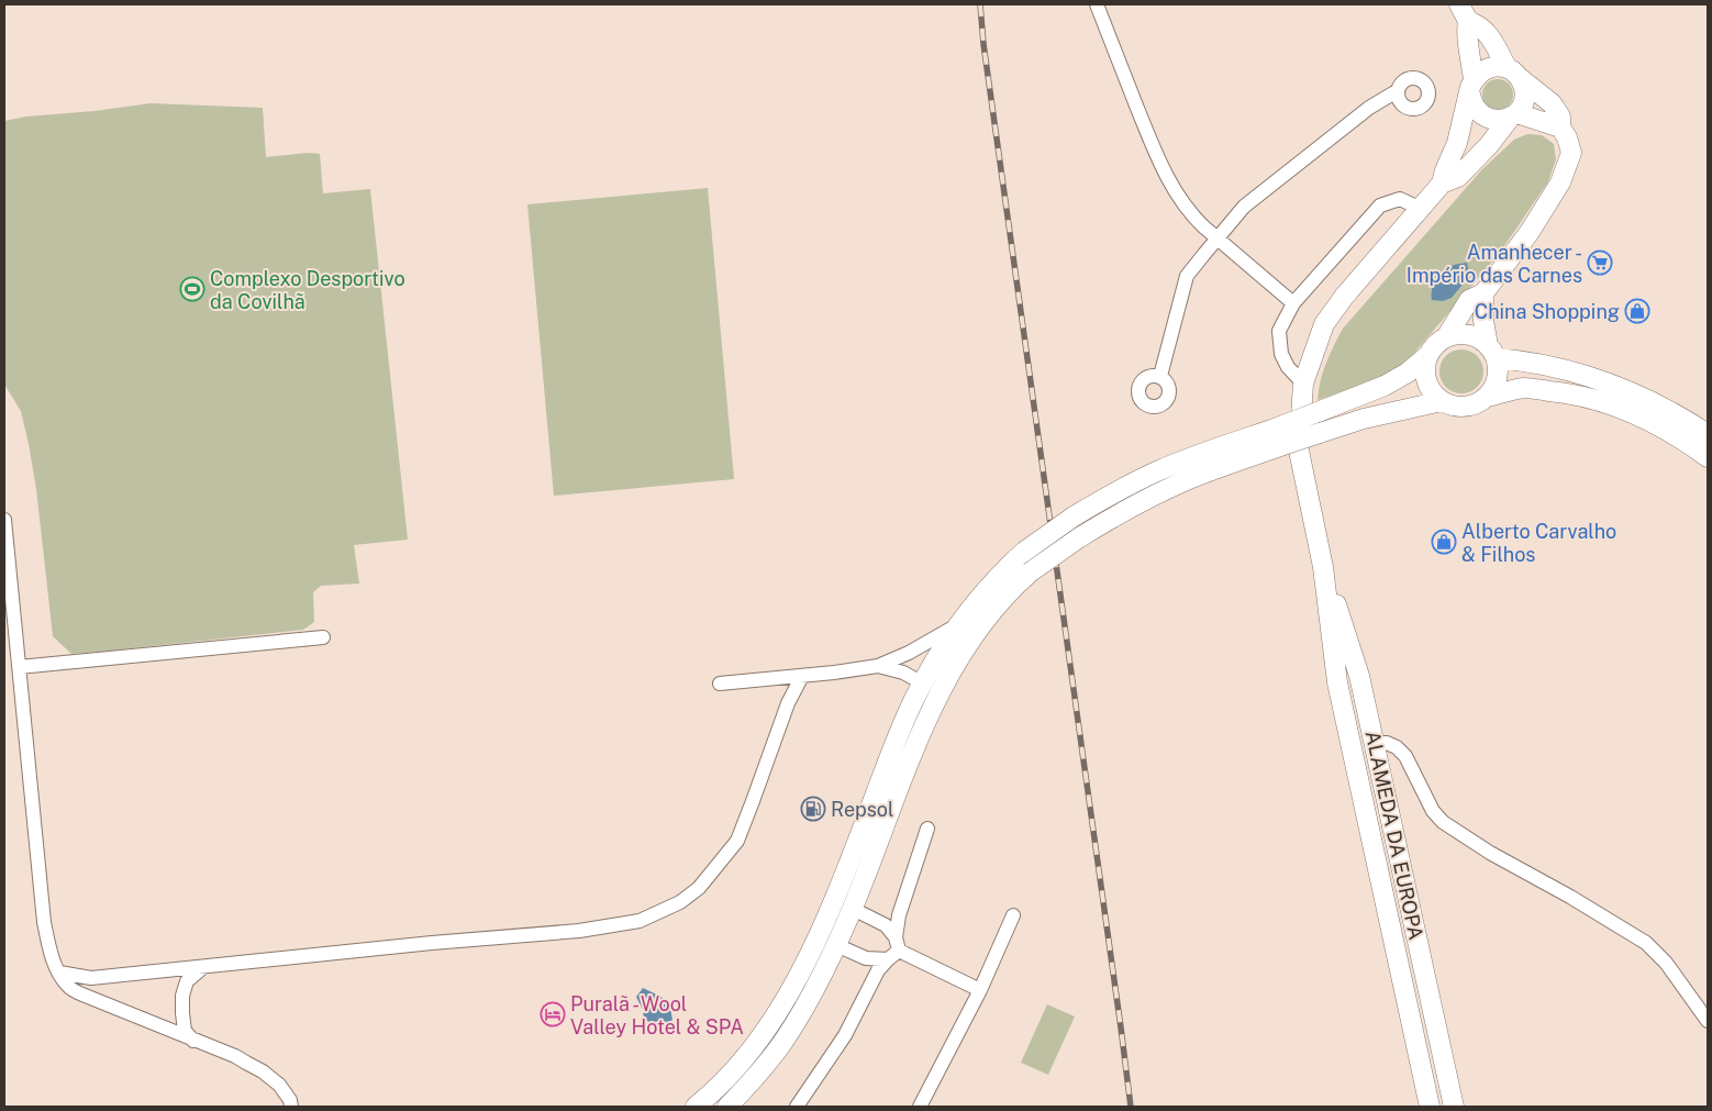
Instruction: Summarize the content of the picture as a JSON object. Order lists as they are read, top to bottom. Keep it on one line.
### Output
{"streets":{"main road":["ALAMEDA DA EUROPA"]},"places":{"supermarket":["Amanhecer - Império das Carnes"],"sports":["Complexo Desportivo da Covilhã"],"shop":["China Shopping","Alberto Carvalho & Filhos"],"fuel station":["Repsol"],"hotel":["Puralã - Wool Valley Hotel & SPA"]}}
